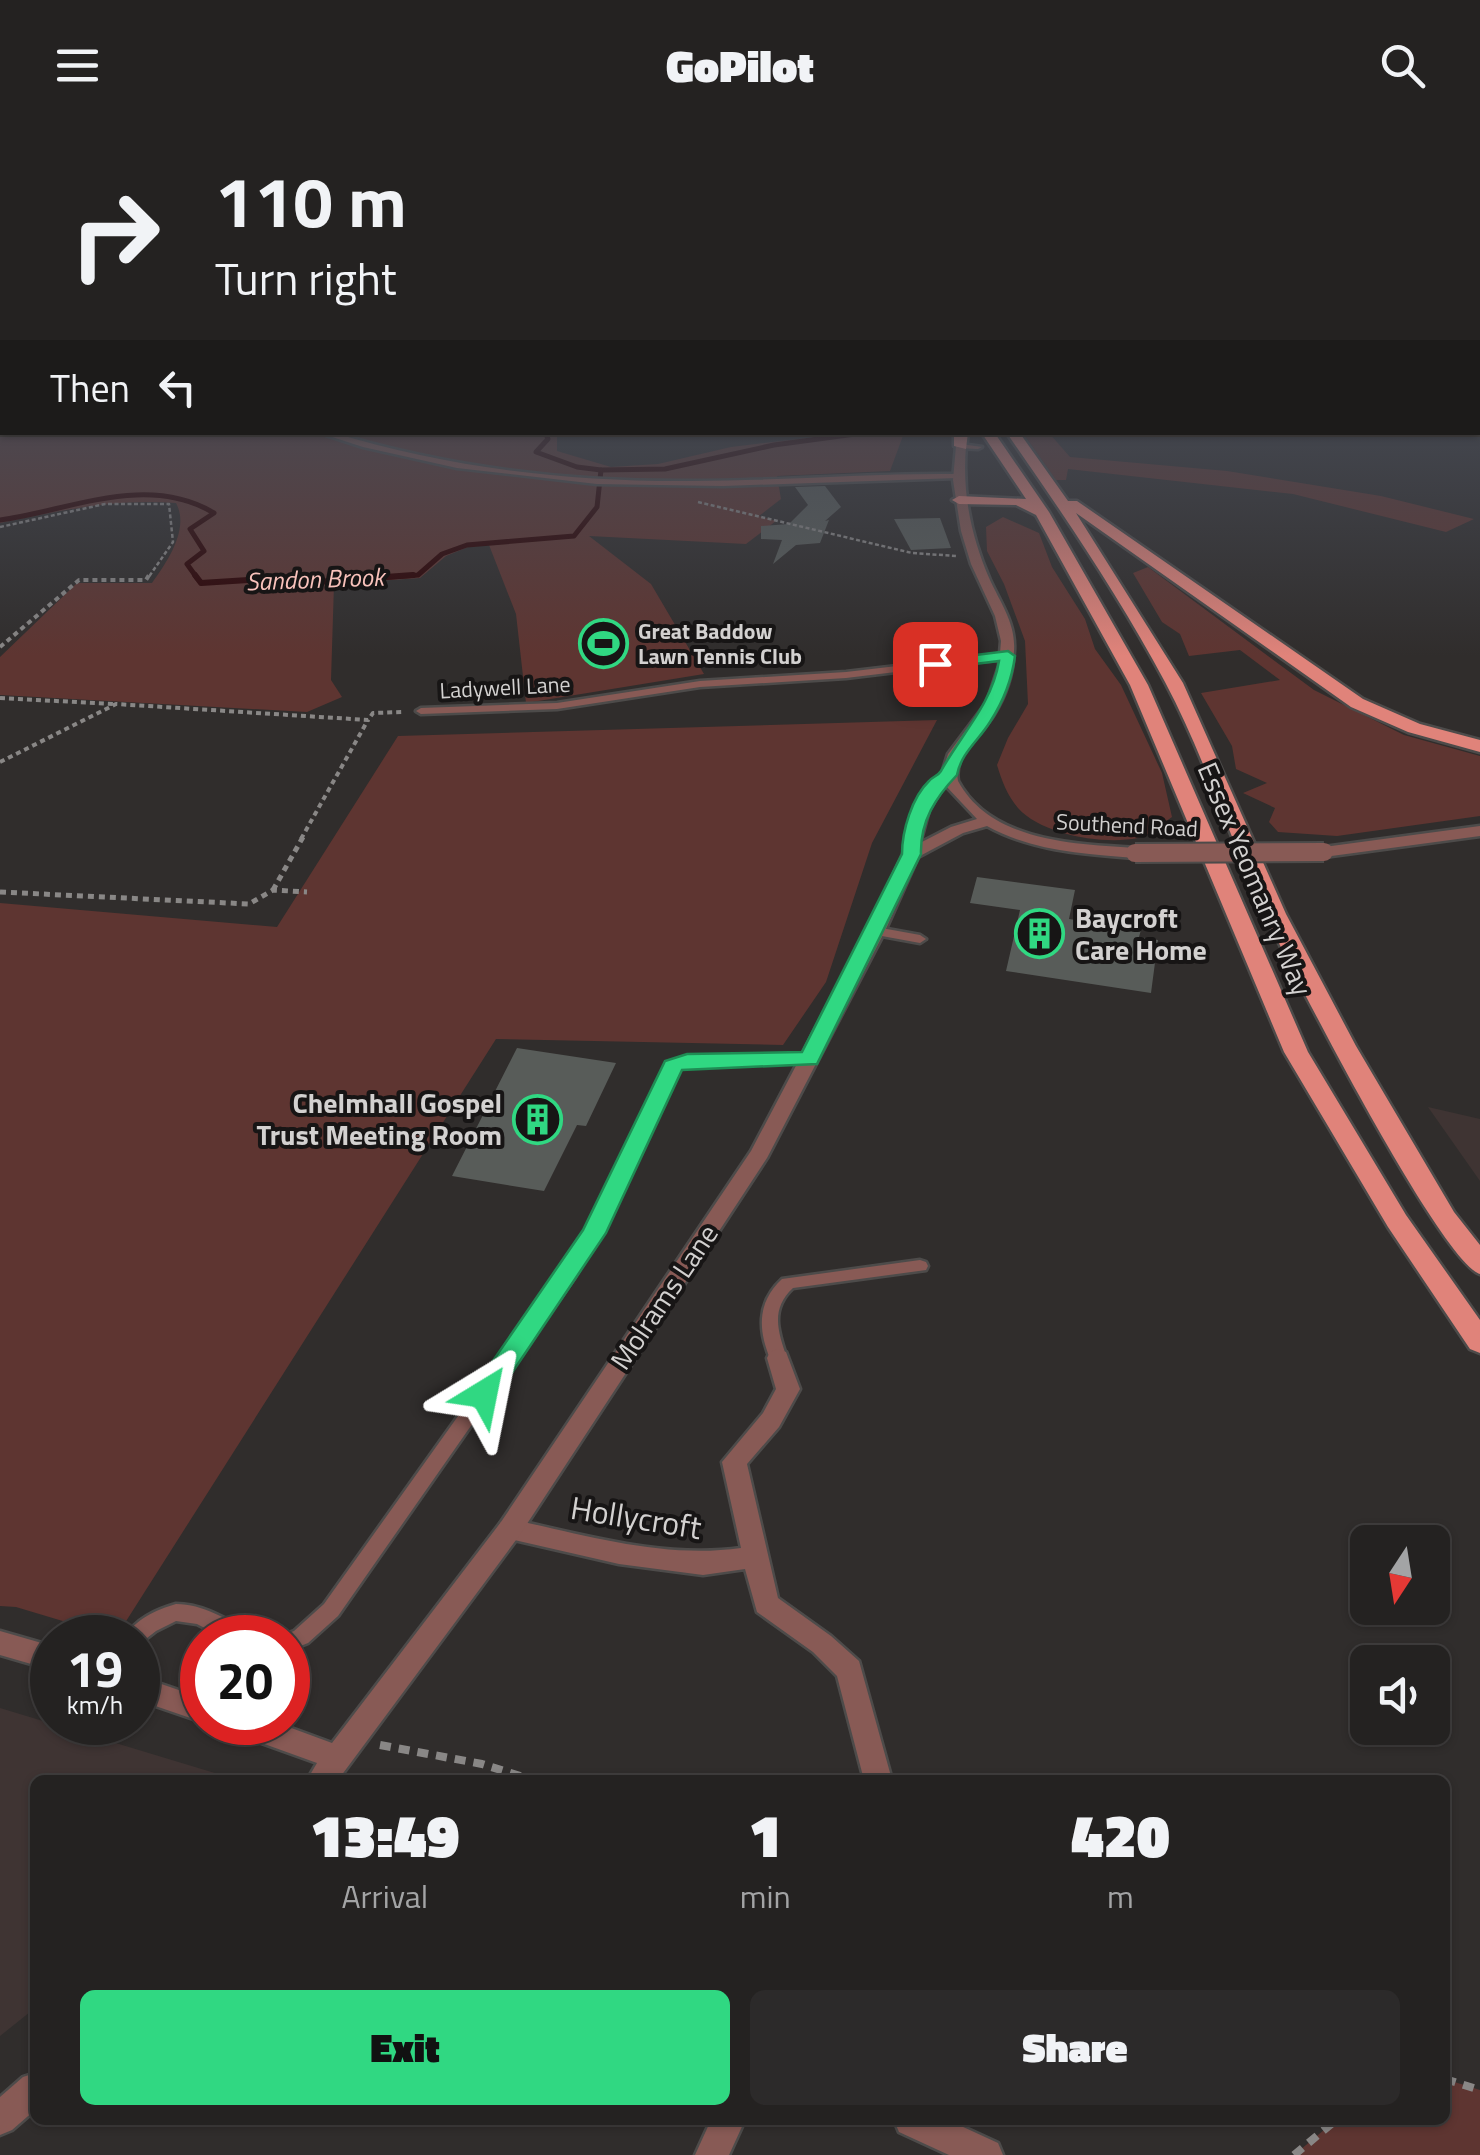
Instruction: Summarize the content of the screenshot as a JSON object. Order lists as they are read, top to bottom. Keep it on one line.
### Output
{"streets":{"main road":["Essex Yeomanry Way"],"street":["Southend Road","Molrams Lane","Hollycroft"],"lane":["Ladywell Lane"]},"crossings":[["Southend Road","Molrams Lane"],["Molrams Lane","Hollycroft"]],"water":["Sandon Brook"],"places":{"sports":["Great Baddow Lawn Tennis Club"],"building":["Baycroft Care Home","Chelmhall Gospel Trust Meeting Room"]},"north":"bottom","page":{"header":"GoPilot","turn":["110 m","Turn right"],"then":"Then","speed":"19 km/h","limit":"20","eta":["13:49","Arrival","1","min","420","m"],"buttons":["Exit","Share"]}}
